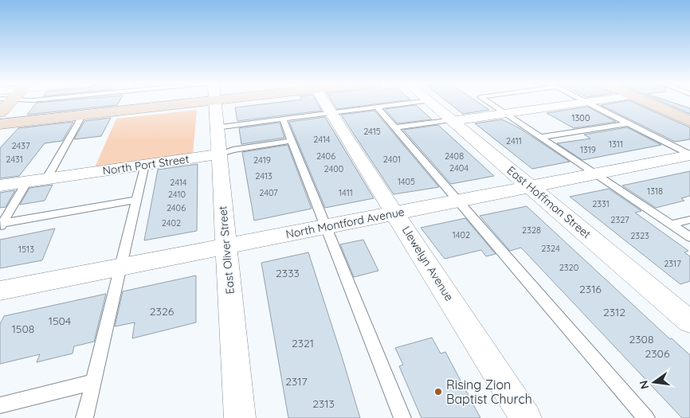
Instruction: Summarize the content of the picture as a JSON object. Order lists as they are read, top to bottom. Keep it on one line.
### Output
{"streets":{"street":["North Port Street","East Hoffman Street","North Montford Avenue","East Oliver Street","Llewelyn Avenue"]},"crossings":[["North Port Street","East Oliver Street"],["East Hoffman Street","North Montford Avenue"],["North Montford Avenue","East Oliver Street"],["North Montford Avenue","Llewelyn Avenue"]],"places":["Rising Zion Baptist Church"],"house_numbers":["1300","2415","2414","2411","1311","2437","1319","2406","2408","2431","2401","2419","2404","2400","2413","1405","2414","1318","2407","1411","2410","2331","2406","2327","2402","2328","1402","2323","2324","1513","2317","2320","2333","2316","2326","2312","1504","1508","2308","2321","2306","2317","2313"],"north":"left"}
